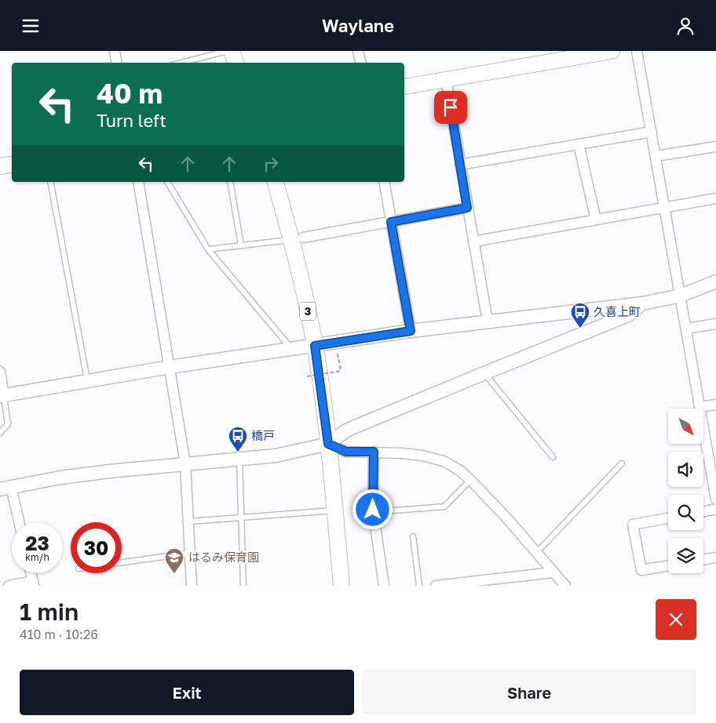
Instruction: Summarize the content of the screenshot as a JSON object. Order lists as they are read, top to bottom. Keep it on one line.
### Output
{"streets":{"main road":["3"]},"places":{"bus stop":["久喜上町","橋戸"],"school or university":["はるみ保育園"]},"north":"bottom right","page":{"header":"Waylane","turn":["40 m","Turn left"],"speed":"23 km/h","limit":"30","heading":["1 min","410 m · 10:26"],"buttons":["Exit","Share"]}}
